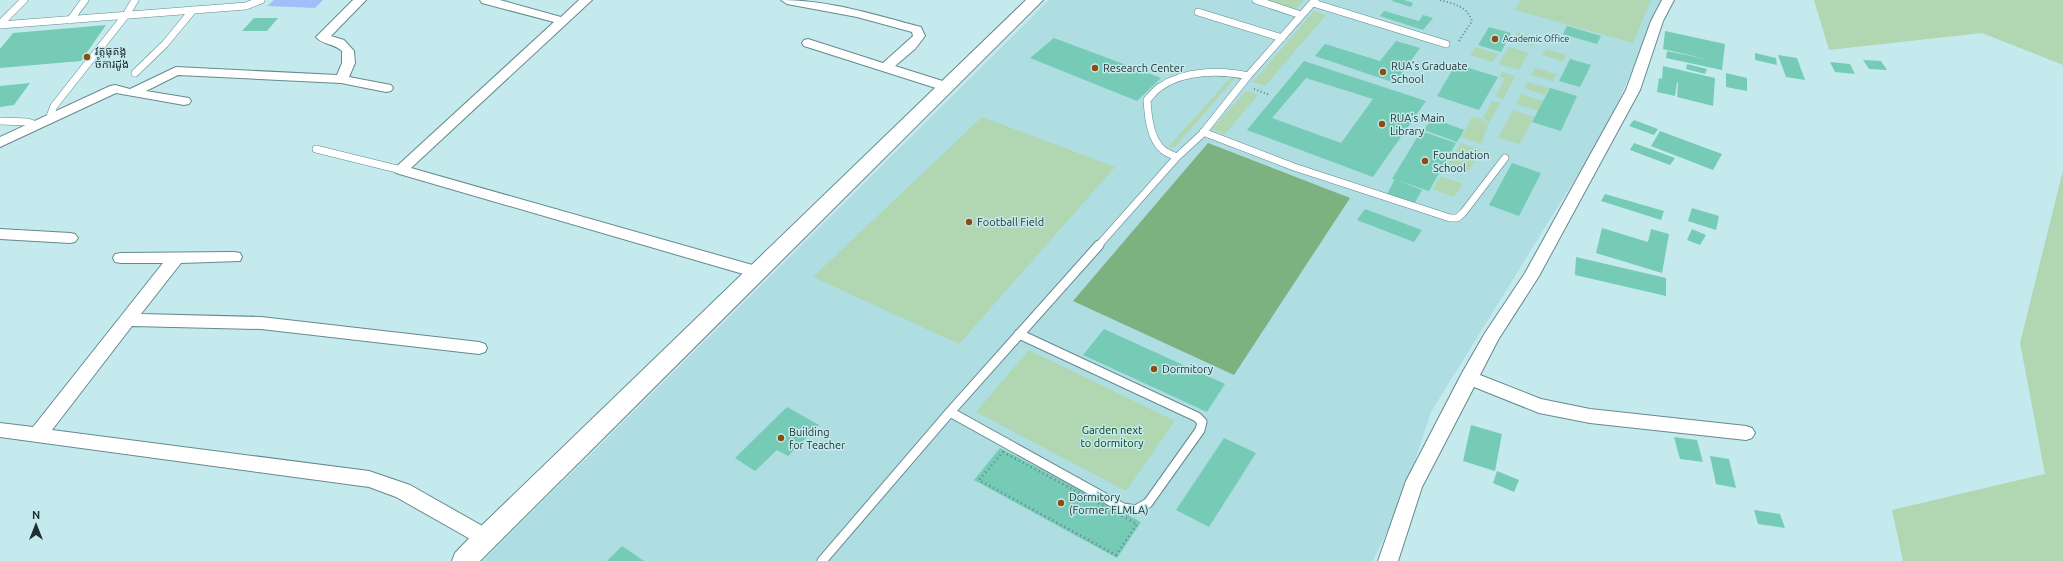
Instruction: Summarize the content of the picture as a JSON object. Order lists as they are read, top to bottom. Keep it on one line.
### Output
{"parks":["Garden next to dormitory"],"places":["Academic Office","វត្តធុតង្គ ចំការដូង","Research Center","RUA's Graduate School","RUA's Main Library","Foundation School","Football Field","Dormitory","Building for Teacher","Dormitory (Former FLMLA)"],"north":"top"}
